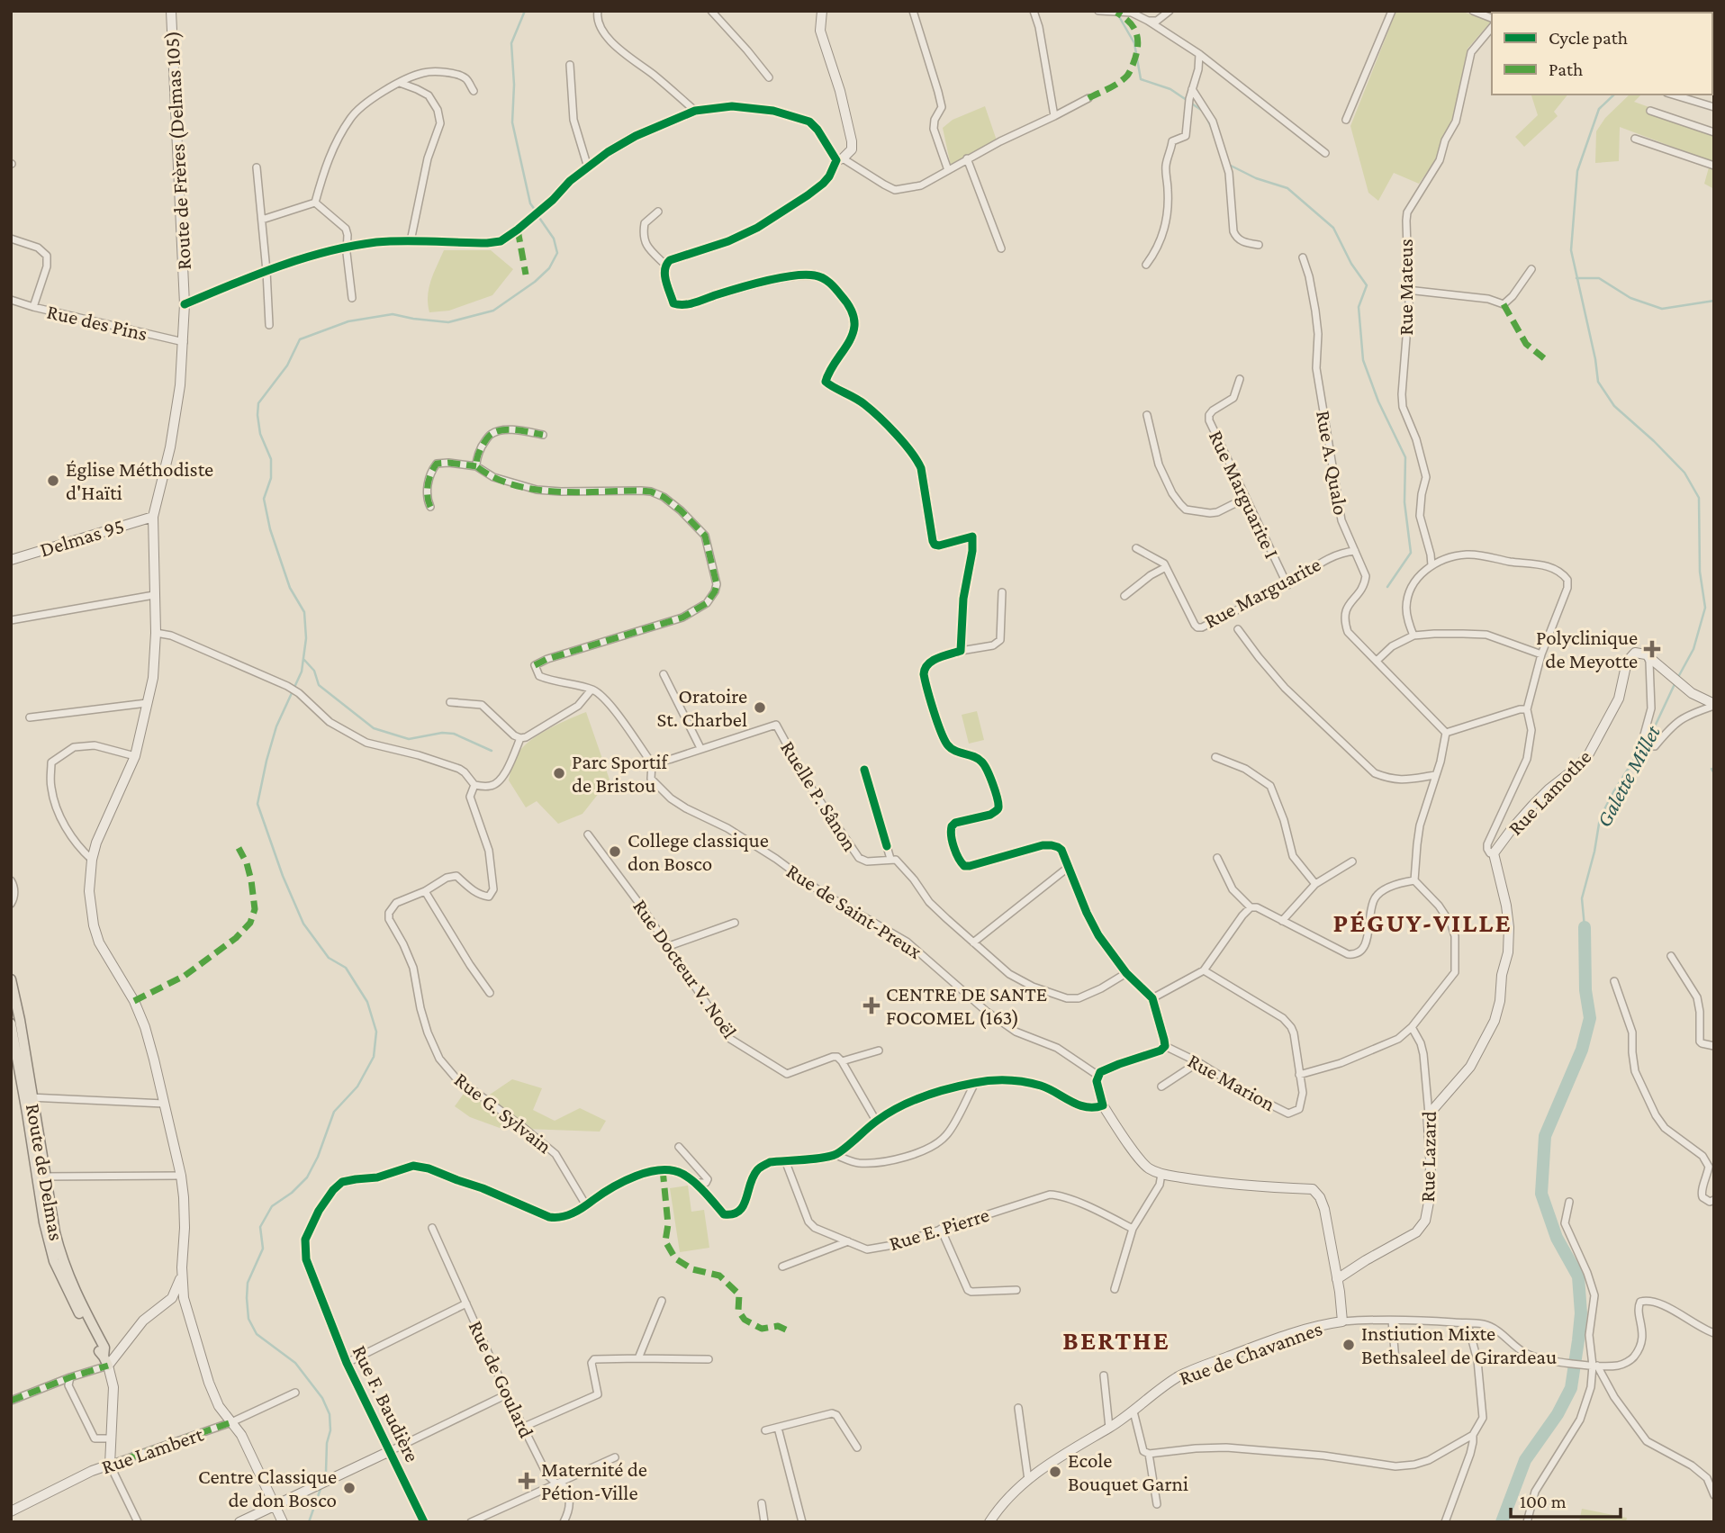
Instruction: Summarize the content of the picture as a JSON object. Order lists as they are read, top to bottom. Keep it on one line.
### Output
{"streets":{"main road":["Route de Delmas"],"street":["Route de Frères (Delmas 105)","Rue Mateus","Rue des Pins","Rue A. Qualo","Rue Marguarite I","Delmas 95","Rue Marguarite","Rue Lamothe","Ruelle P. Sânon","Rue de Saint-Preux","Rue Docteur V. Noël","Rue Marion","Rue G. Sylvain","Rue Lazard","Rue E. Pierre","Rue de Chavannes","Rue de Goulard","Rue F. Baudière","Rue Lambert"]},"crossings":[["Route de Frères (Delmas 105)","Rue des Pins"],["Route de Frères (Delmas 105)","Delmas 95"],["Route de Frères (Delmas 105)","Rue Lambert"],["Rue Mateus","Rue Lamothe"],["Rue A. Qualo","Rue Marguarite"],["Rue Marguarite I","Rue Marguarite"],["Rue Lamothe","Rue Lazard"],["Ruelle P. Sânon","Rue de Saint-Preux"],["Rue G. Sylvain","Rue F. Baudière"],["Route de Delmas","Rue Lambert"]],"districts":["PÉGUY-VILLE","BERTHE"],"water":["Galette Millet"],"places":{"other":["Église Méthodiste d'Haïti","Oratoire St. Charbel","Parc Sportif de Bristou","College classique don Bosco","Instiution Mixte Bethsaleel de Girardeau","Ecole Bouquet Garni","Centre Classique de don Bosco"],"health":["Polyclinique de Meyotte","CENTRE DE SANTE FOCOMEL (163)","Maternité de Pétion-Ville"]},"legend":["Cycle path","Path"],"scale_bar":"100 m"}
